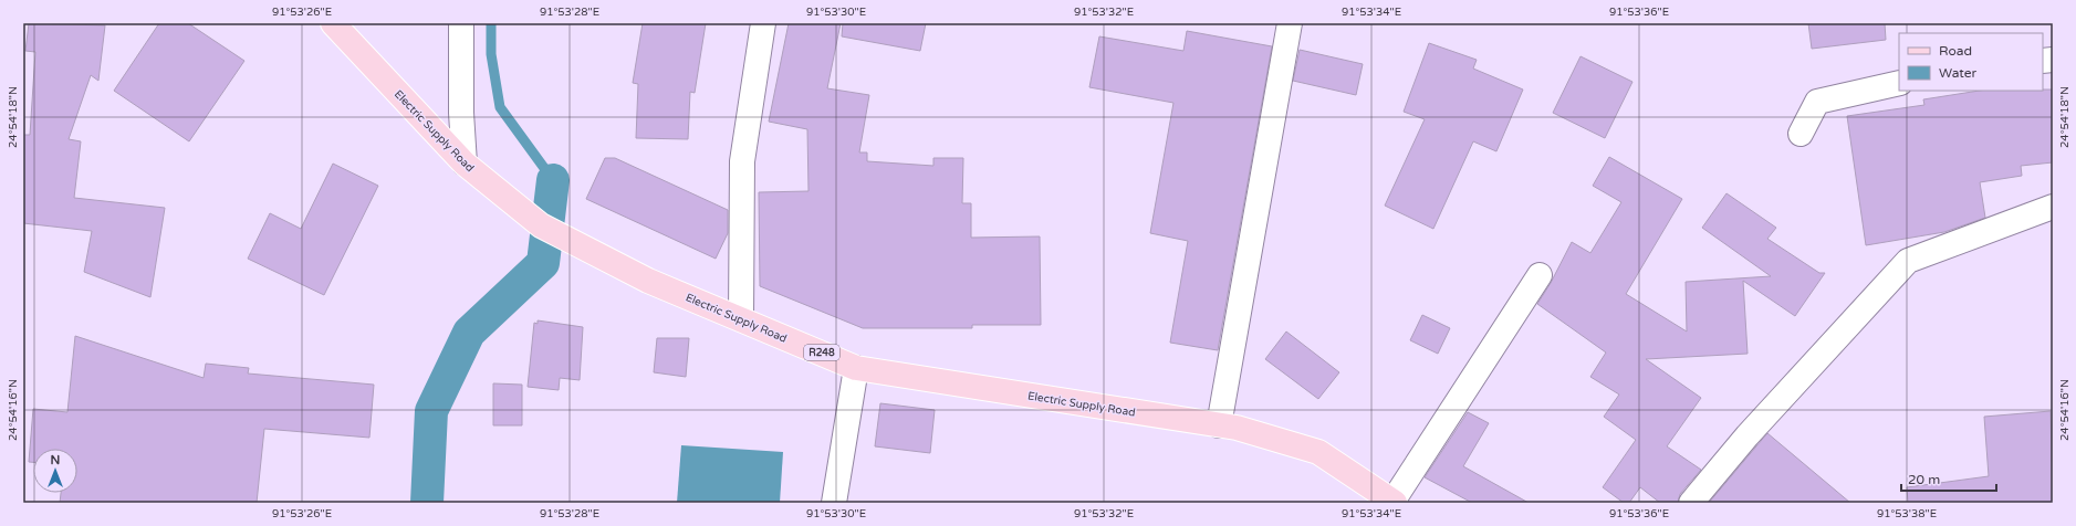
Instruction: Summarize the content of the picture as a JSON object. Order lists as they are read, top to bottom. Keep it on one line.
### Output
{"streets":{"main road":["Electric Supply Road","R248"]},"legend":["Road","Water"],"scale_bar":"20 m","north":"top","coordinates":["91°53'26\"E","91°53'28\"E","91°53'30\"E","91°53'32\"E","91°53'34\"E","91°53'36\"E","24°54'18\"N","24°54'16\"N","91°53'38\"E"]}
